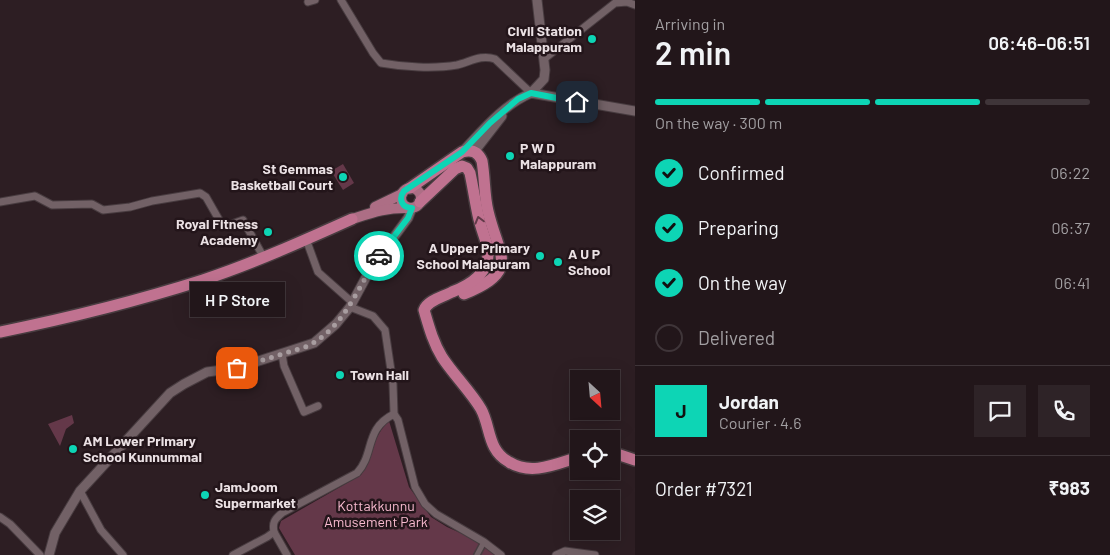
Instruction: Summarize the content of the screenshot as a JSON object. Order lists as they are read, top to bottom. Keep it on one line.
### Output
{"parks":["Kottakkunnu Amusement Park"],"places":["Civil Station Malappuram","P W D Malappuram","St Gemmas Basketball Court","Royal Fitness Academy","A Upper Primary School Malapuram","A U P School","H P Store","Town Hall","AM Lower Primary School Kunnummal","JamJoom Supermarket"],"north":"bottom right","page":{"heading":["2 min","Arriving in","06:46–06:51"],"panel":["Jordan","Courier · 4.6","Order #7321","₹983"],"bar":"On the way · 300 m","list":[["Confirmed","06:22"],["Preparing","06:37"],["On the way","06:41"],"Delivered"],"bubble":"H P Store","round":"J"}}
